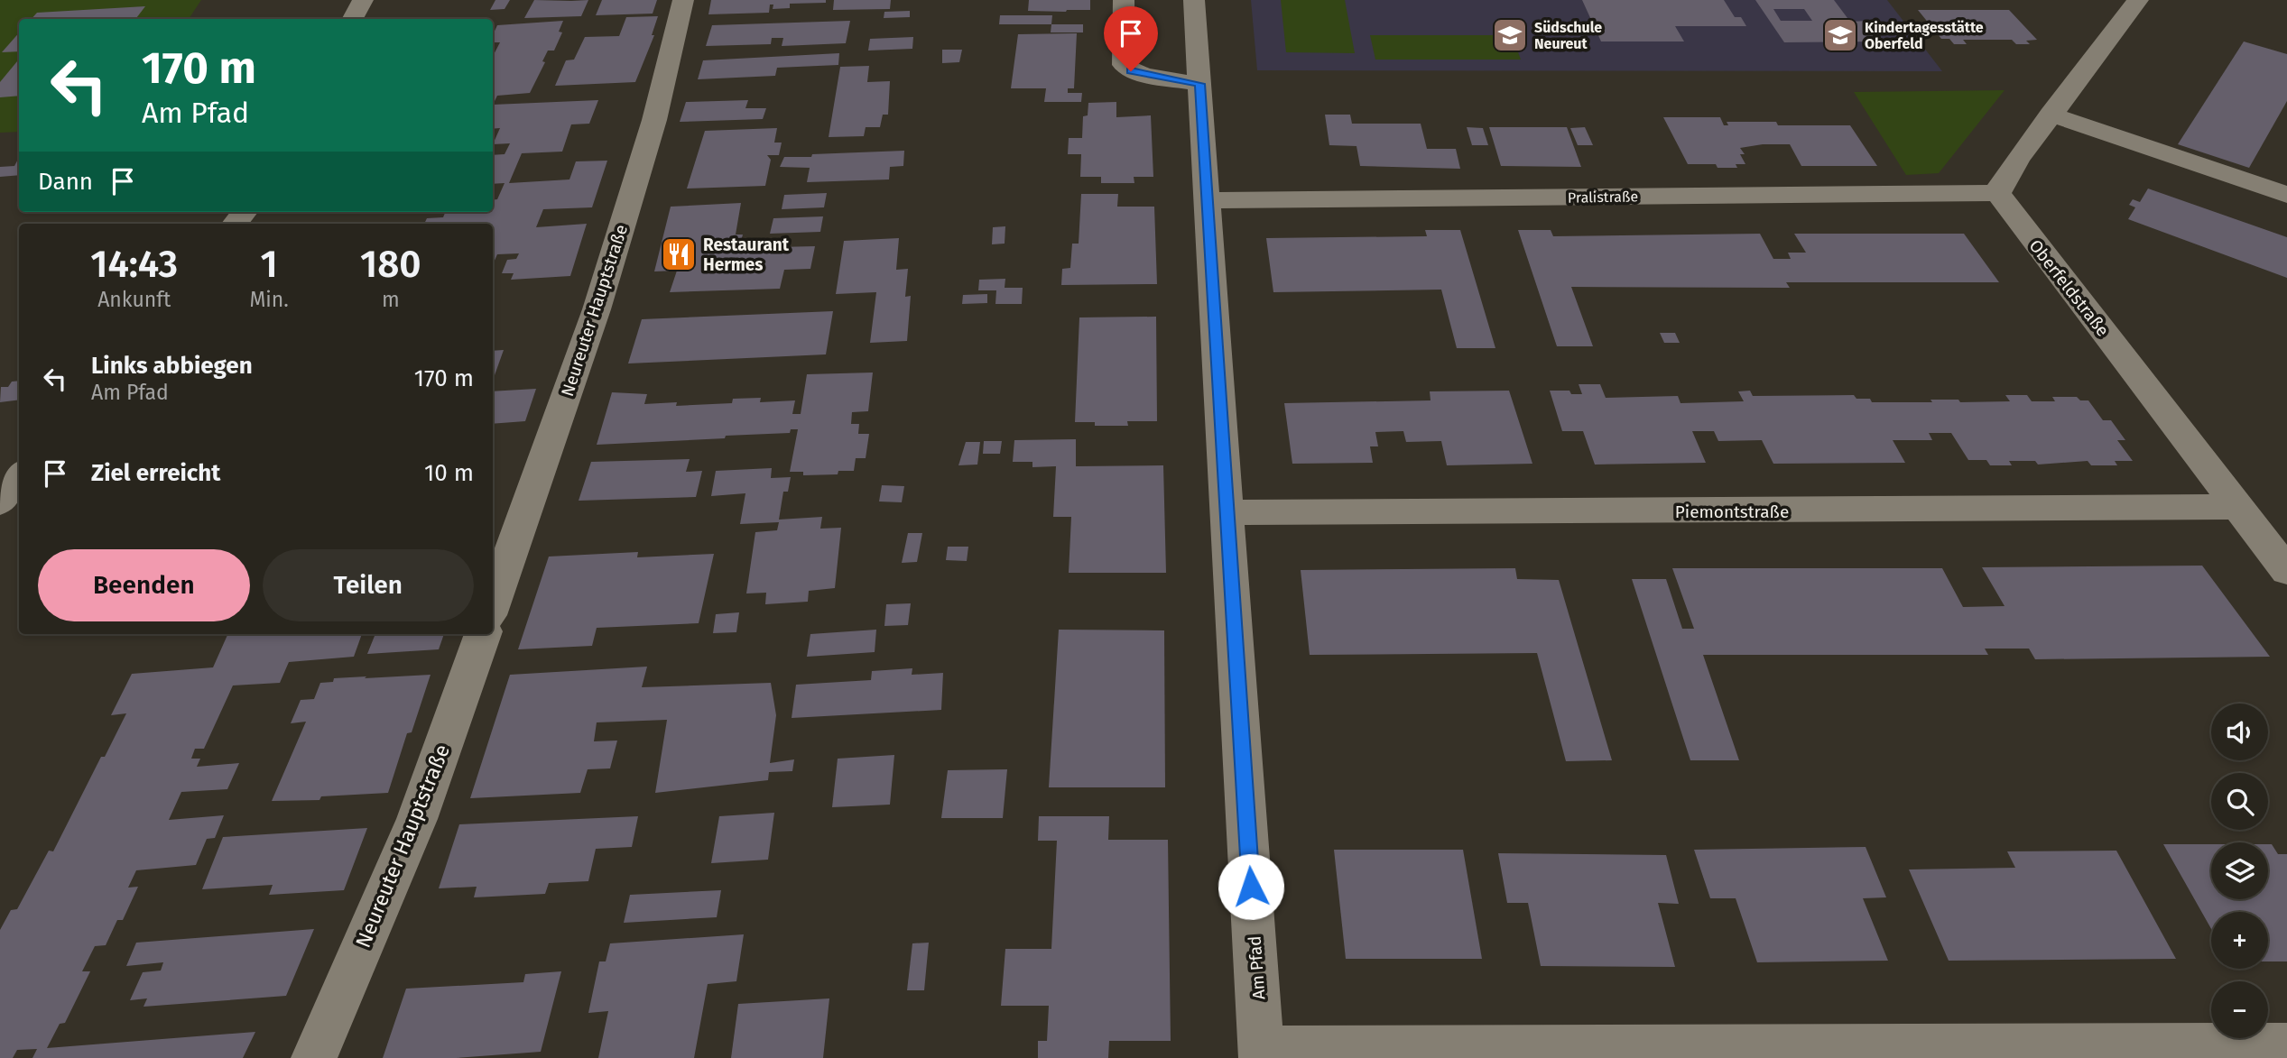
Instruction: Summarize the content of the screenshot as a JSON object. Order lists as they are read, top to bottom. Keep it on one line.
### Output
{"streets":{"street":["Pralistraße","Oberfeldstraße","Neureuter Hauptstraße","Piemontstraße","Am Pfad"]},"crossings":[["Pralistraße","Oberfeldstraße"],["Pralistraße","Am Pfad"],["Oberfeldstraße","Piemontstraße"],["Piemontstraße","Am Pfad"]],"places":{"school or university":["Südschule Neureut","Kindertagesstätte Oberfeld"],"restaurant":["Restaurant Hermes"]},"page":{"turn":["170 m","Am Pfad"],"then":"Dann","eta":["14:43","Ankunft","1","Min.","180","m"],"list":[{"name":"Links abbiegen","note":"Am Pfad","value":"170 m"},{"name":"Ziel erreicht","value":"10 m"}],"buttons":["Beenden","Teilen"],"map_buttons":["+","−"]}}
